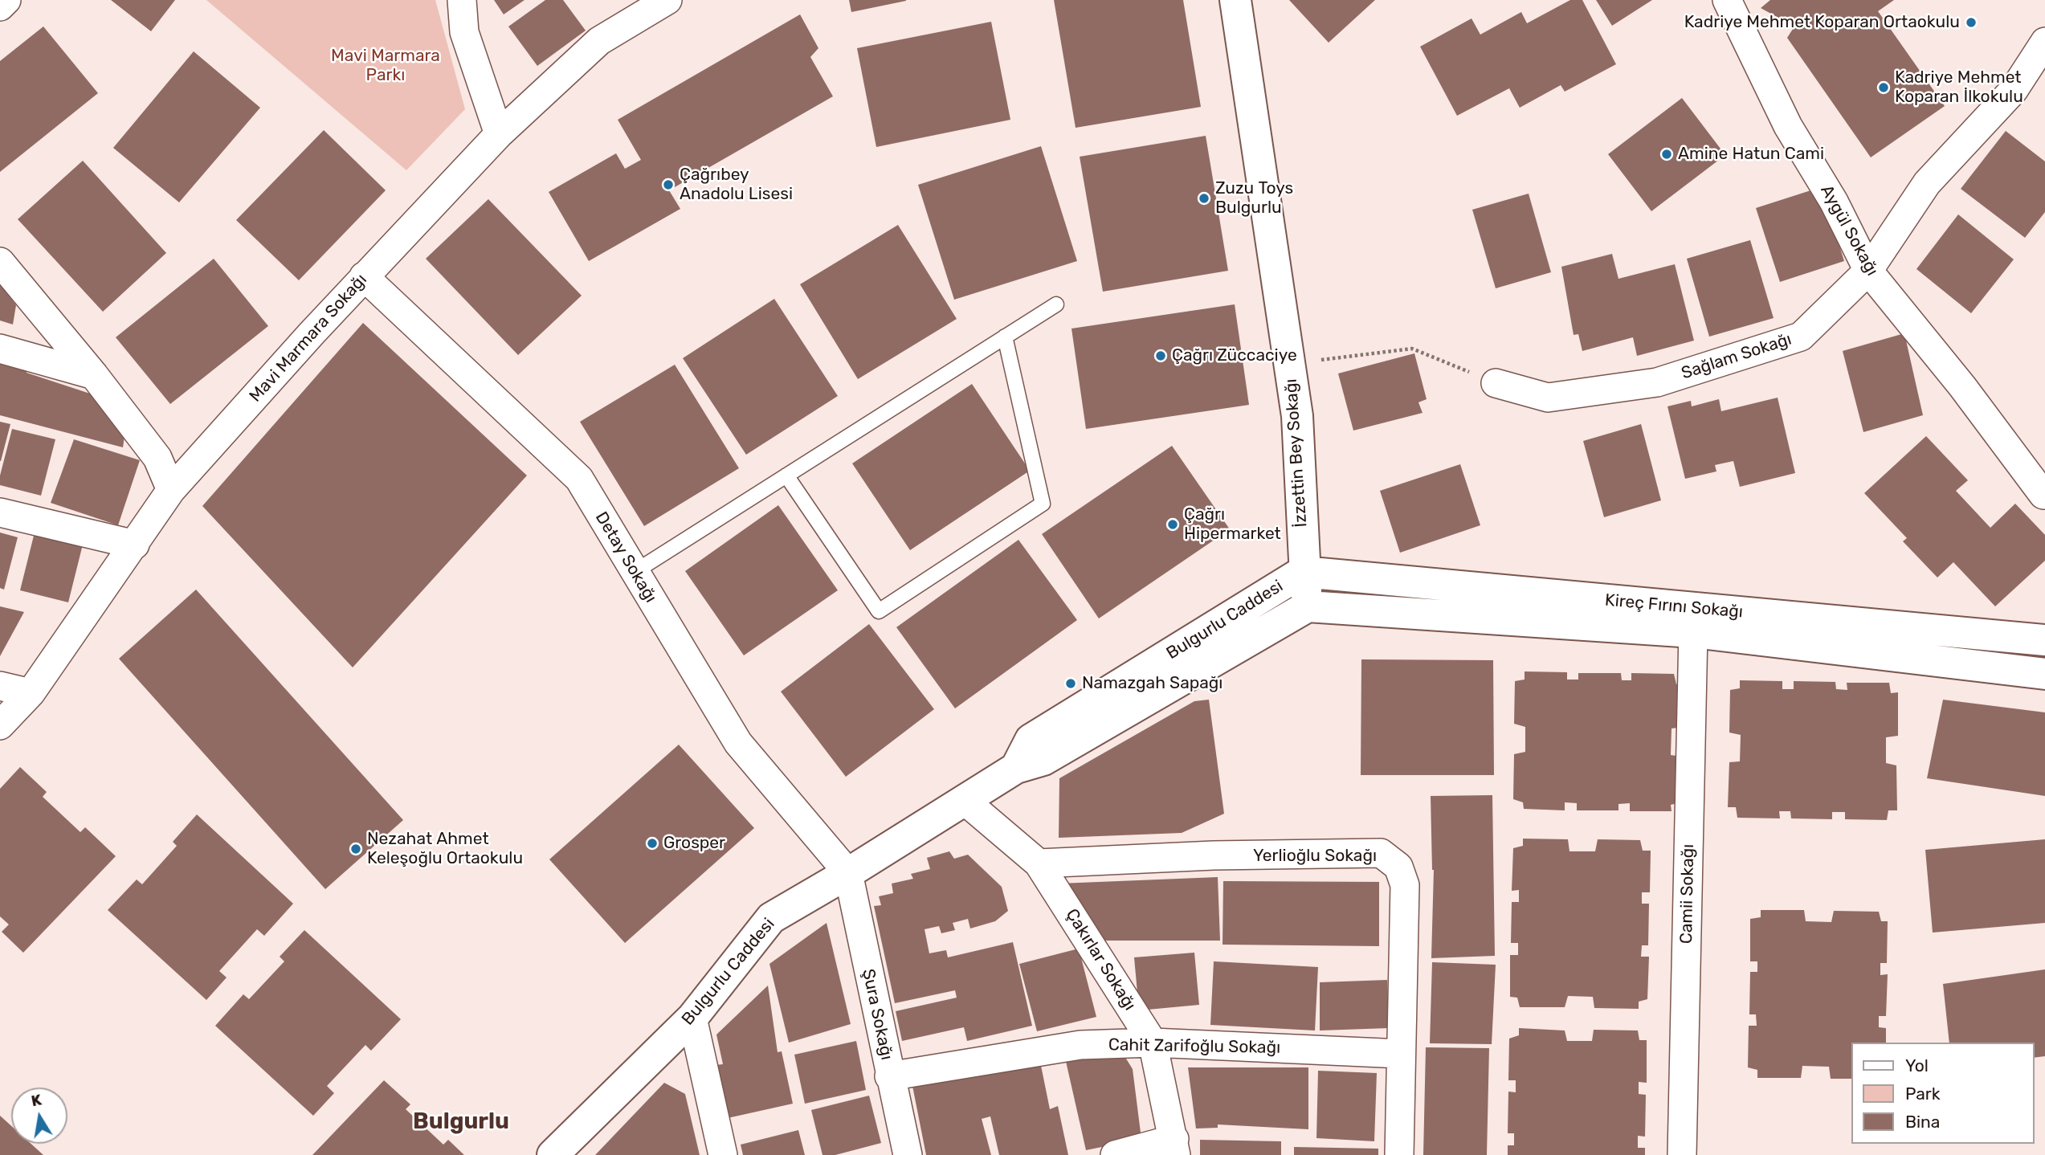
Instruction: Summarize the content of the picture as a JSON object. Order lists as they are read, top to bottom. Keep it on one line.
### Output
{"streets":{"main road":["İzzettin Bey Sokağı","Kireç Fırını Sokağı","Bulgurlu Caddesi"],"street":["Aygül Sokağı","Mavi Marmara Sokağı","Sağlam Sokağı","Detay Sokağı","Yerlioğlu Sokağı","Camii Sokağı","Çakırlar Sokağı","Şura Sokağı","Cahit Zarifoğlu Sokağı"]},"crossings":[["Aygül Sokağı","Sağlam Sokağı"],["Mavi Marmara Sokağı","Detay Sokağı"],["İzzettin Bey Sokağı","Kireç Fırını Sokağı"],["İzzettin Bey Sokağı","Bulgurlu Caddesi"],["Detay Sokağı","Bulgurlu Caddesi"],["Detay Sokağı","Şura Sokağı"],["Kireç Fırını Sokağı","Bulgurlu Caddesi"],["Kireç Fırını Sokağı","Camii Sokağı"],["Bulgurlu Caddesi","Çakırlar Sokağı"],["Bulgurlu Caddesi","Şura Sokağı"],["Yerlioğlu Sokağı","Çakırlar Sokağı"],["Yerlioğlu Sokağı","Cahit Zarifoğlu Sokağı"],["Çakırlar Sokağı","Cahit Zarifoğlu Sokağı"],["Şura Sokağı","Cahit Zarifoğlu Sokağı"]],"districts":["Bulgurlu"],"parks":["Mavi Marmara Parkı"],"places":["Kadriye Mehmet Koparan Ortaokulu","Kadriye Mehmet Koparan İlkokulu","Amine Hatun Cami","Çağrıbey Anadolu Lisesi","Zuzu Toys Bulgurlu","Çağrı Züccaciye","Çağrı Hipermarket","Namazgah Sapağı","Grosper","Nezahat Ahmet Keleşoğlu Ortaokulu"],"legend":["Yol","Park","Bina"],"north":"top"}
